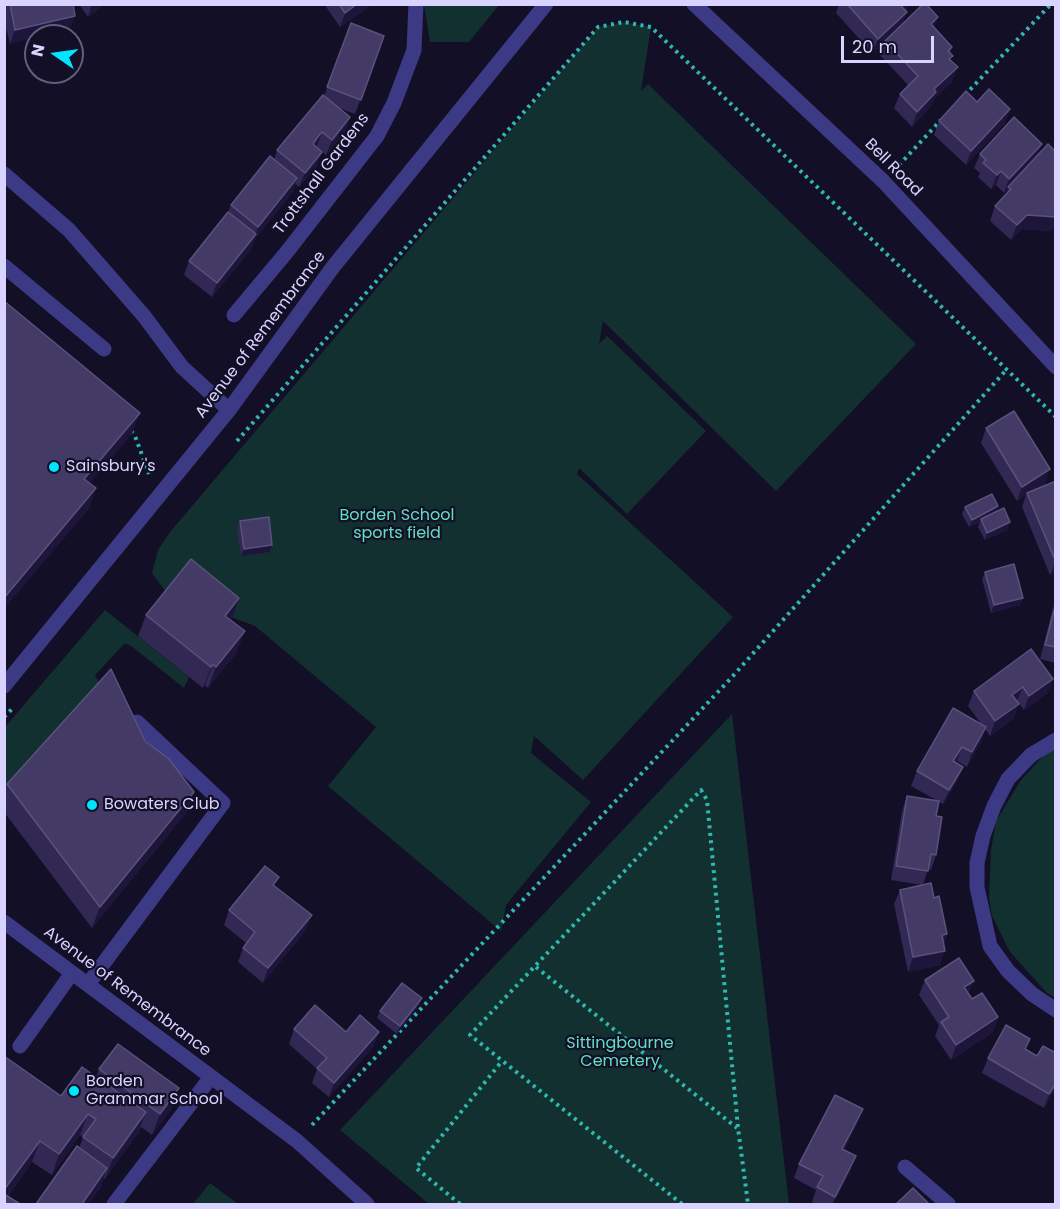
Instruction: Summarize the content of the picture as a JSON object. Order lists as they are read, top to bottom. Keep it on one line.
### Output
{"streets":{"street":["Bell Road","Trottshall Gardens","Avenue of Remembrance"]},"parks":["Borden School sports field","Sittingbourne Cemetery"],"places":["Sainsbury's","Bowaters Club","Borden Grammar School"],"scale_bar":"20 m","north":"left"}
